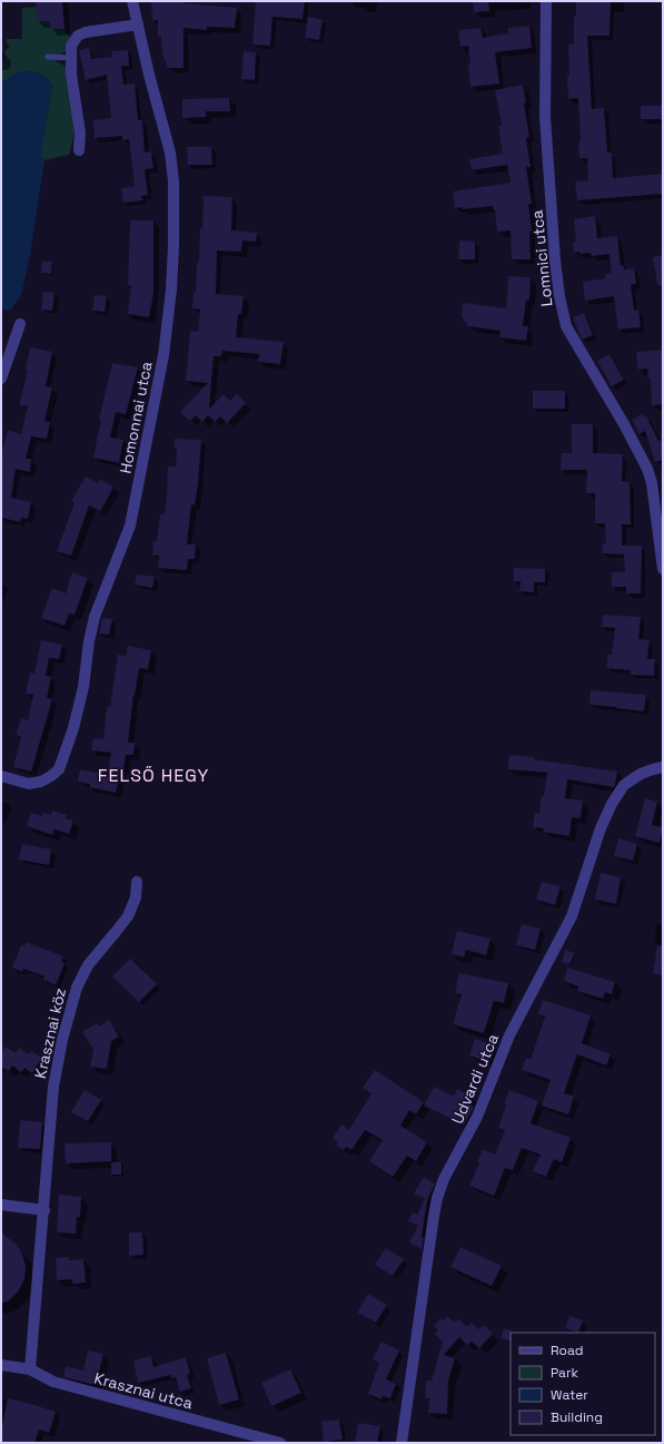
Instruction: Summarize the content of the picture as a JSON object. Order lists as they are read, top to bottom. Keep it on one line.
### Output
{"streets":{"street":["Lomnici utca","Homonnai utca","Krasznai köz","Udvardi utca","Krasznai utca"]},"crossings":[["Krasznai köz","Krasznai utca"]],"districts":["FELSŐ HEGY"],"legend":["Road","Park","Water","Building"]}
